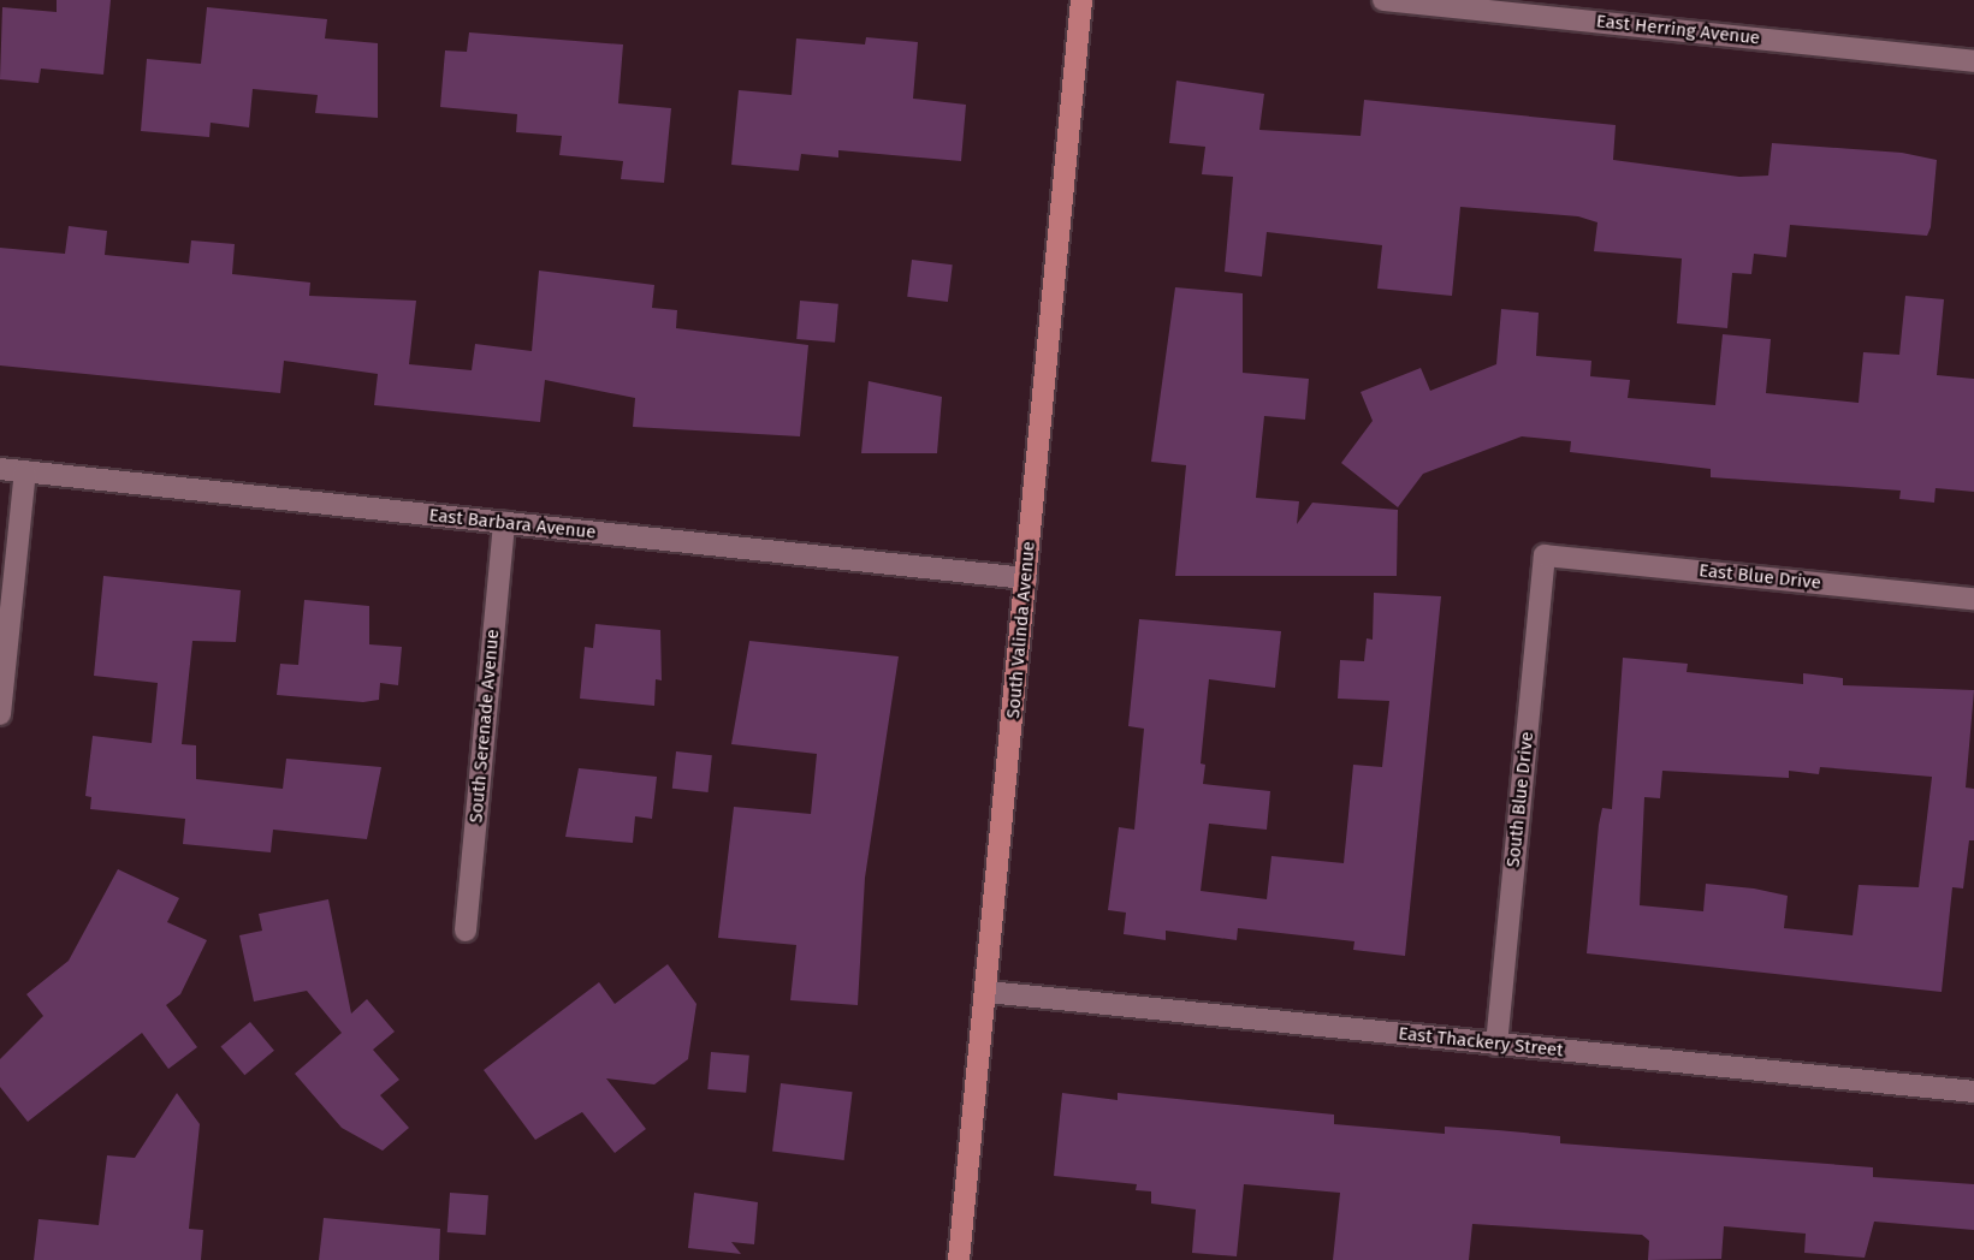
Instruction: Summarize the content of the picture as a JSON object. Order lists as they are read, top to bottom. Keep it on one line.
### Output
{"streets":{"main road":["South Valinda Avenue"],"street":["East Herring Avenue","East Barbara Avenue","East Blue Drive","South Serenade Avenue","South Blue Drive","East Thackery Street"]},"crossings":[["East Barbara Avenue","South Valinda Avenue"],["East Barbara Avenue","South Serenade Avenue"],["East Blue Drive","South Blue Drive"],["South Valinda Avenue","East Thackery Street"],["South Blue Drive","East Thackery Street"]]}
